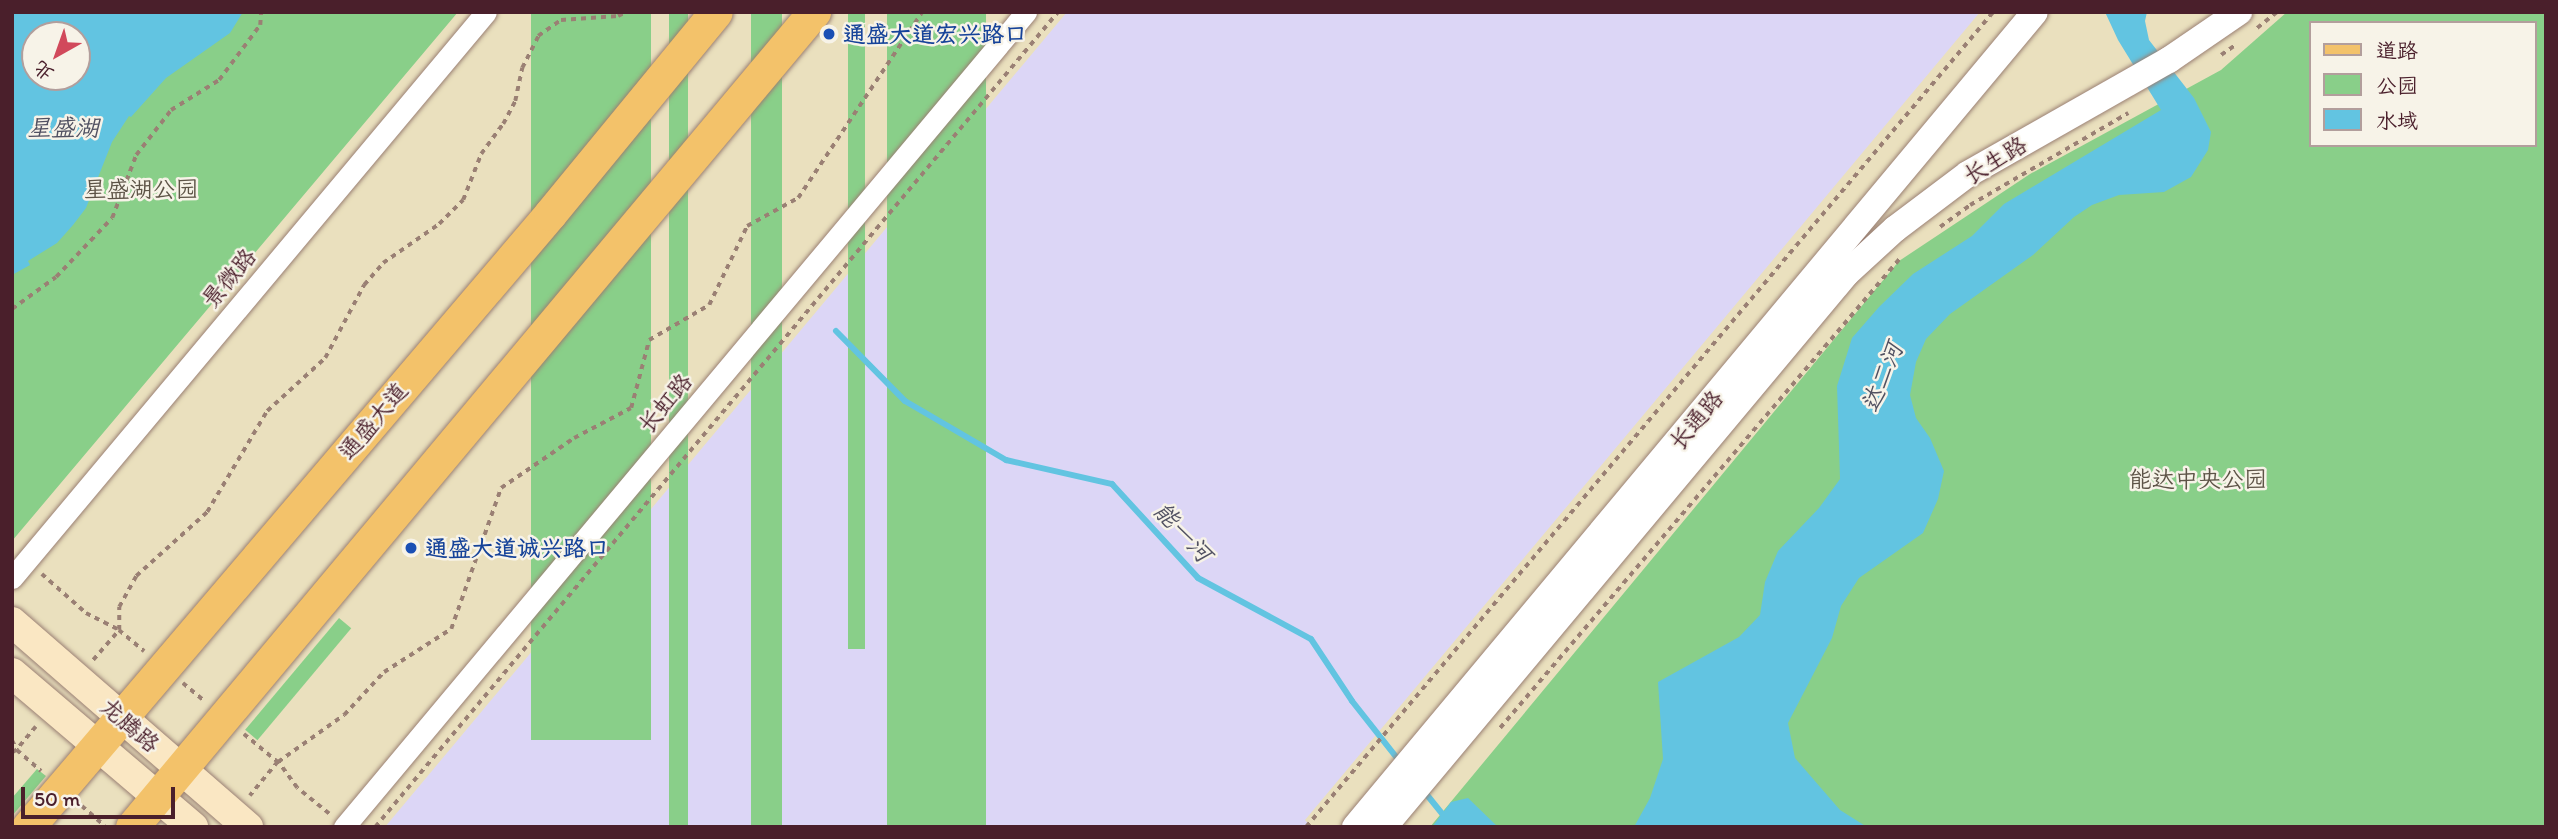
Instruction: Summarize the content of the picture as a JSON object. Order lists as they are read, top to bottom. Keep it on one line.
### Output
{"streets":{"main road":["通盛大道","龙腾路"],"street":["长生路","景微路","长虹路","长通路"]},"crossings":[["长生路","长通路"],["通盛大道","龙腾路"]],"water":["星盛湖","达二河","能一河"],"parks":["星盛湖公园","能达中央公园"],"places":["通盛大道宏兴路口","通盛大道诚兴路口"],"legend":["道路","公园","水域"],"scale_bar":"50 m","north":"bottom left"}
